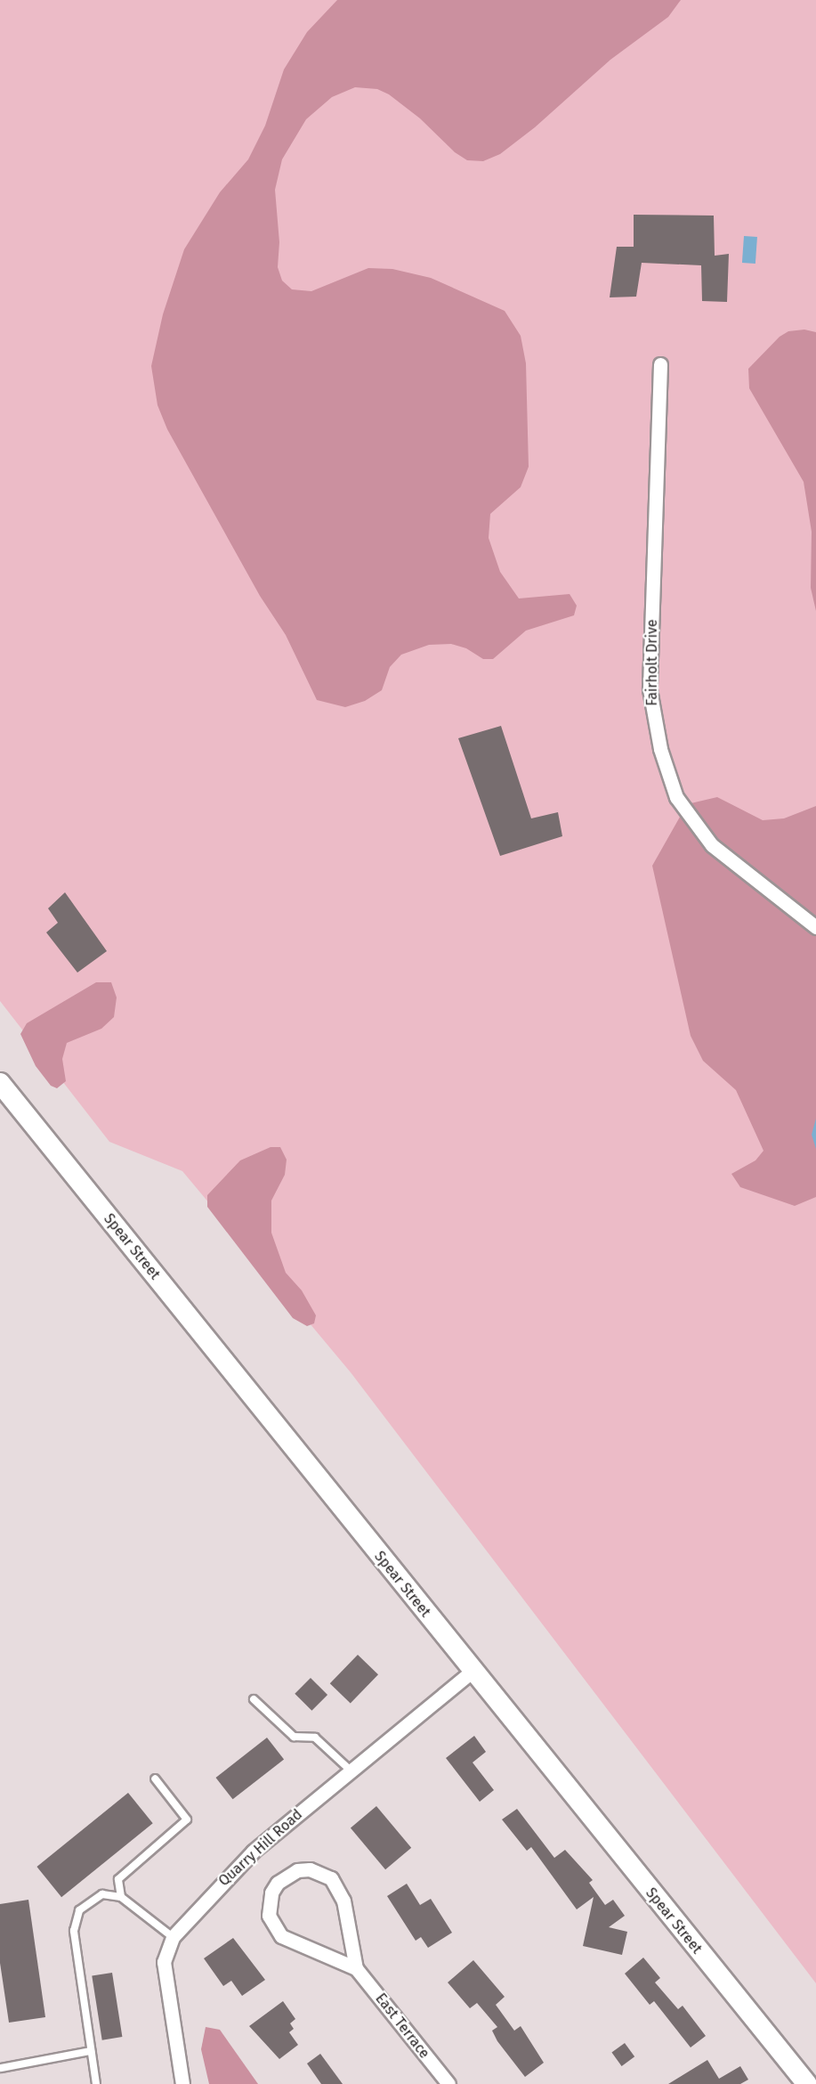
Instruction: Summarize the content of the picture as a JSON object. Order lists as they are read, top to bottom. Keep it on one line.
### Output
{"streets":{"main road":["Spear Street"],"street":["Fairholt Drive","Quarry Hill Road","East Terrace"]},"crossings":[["Spear Street","Quarry Hill Road"]]}
